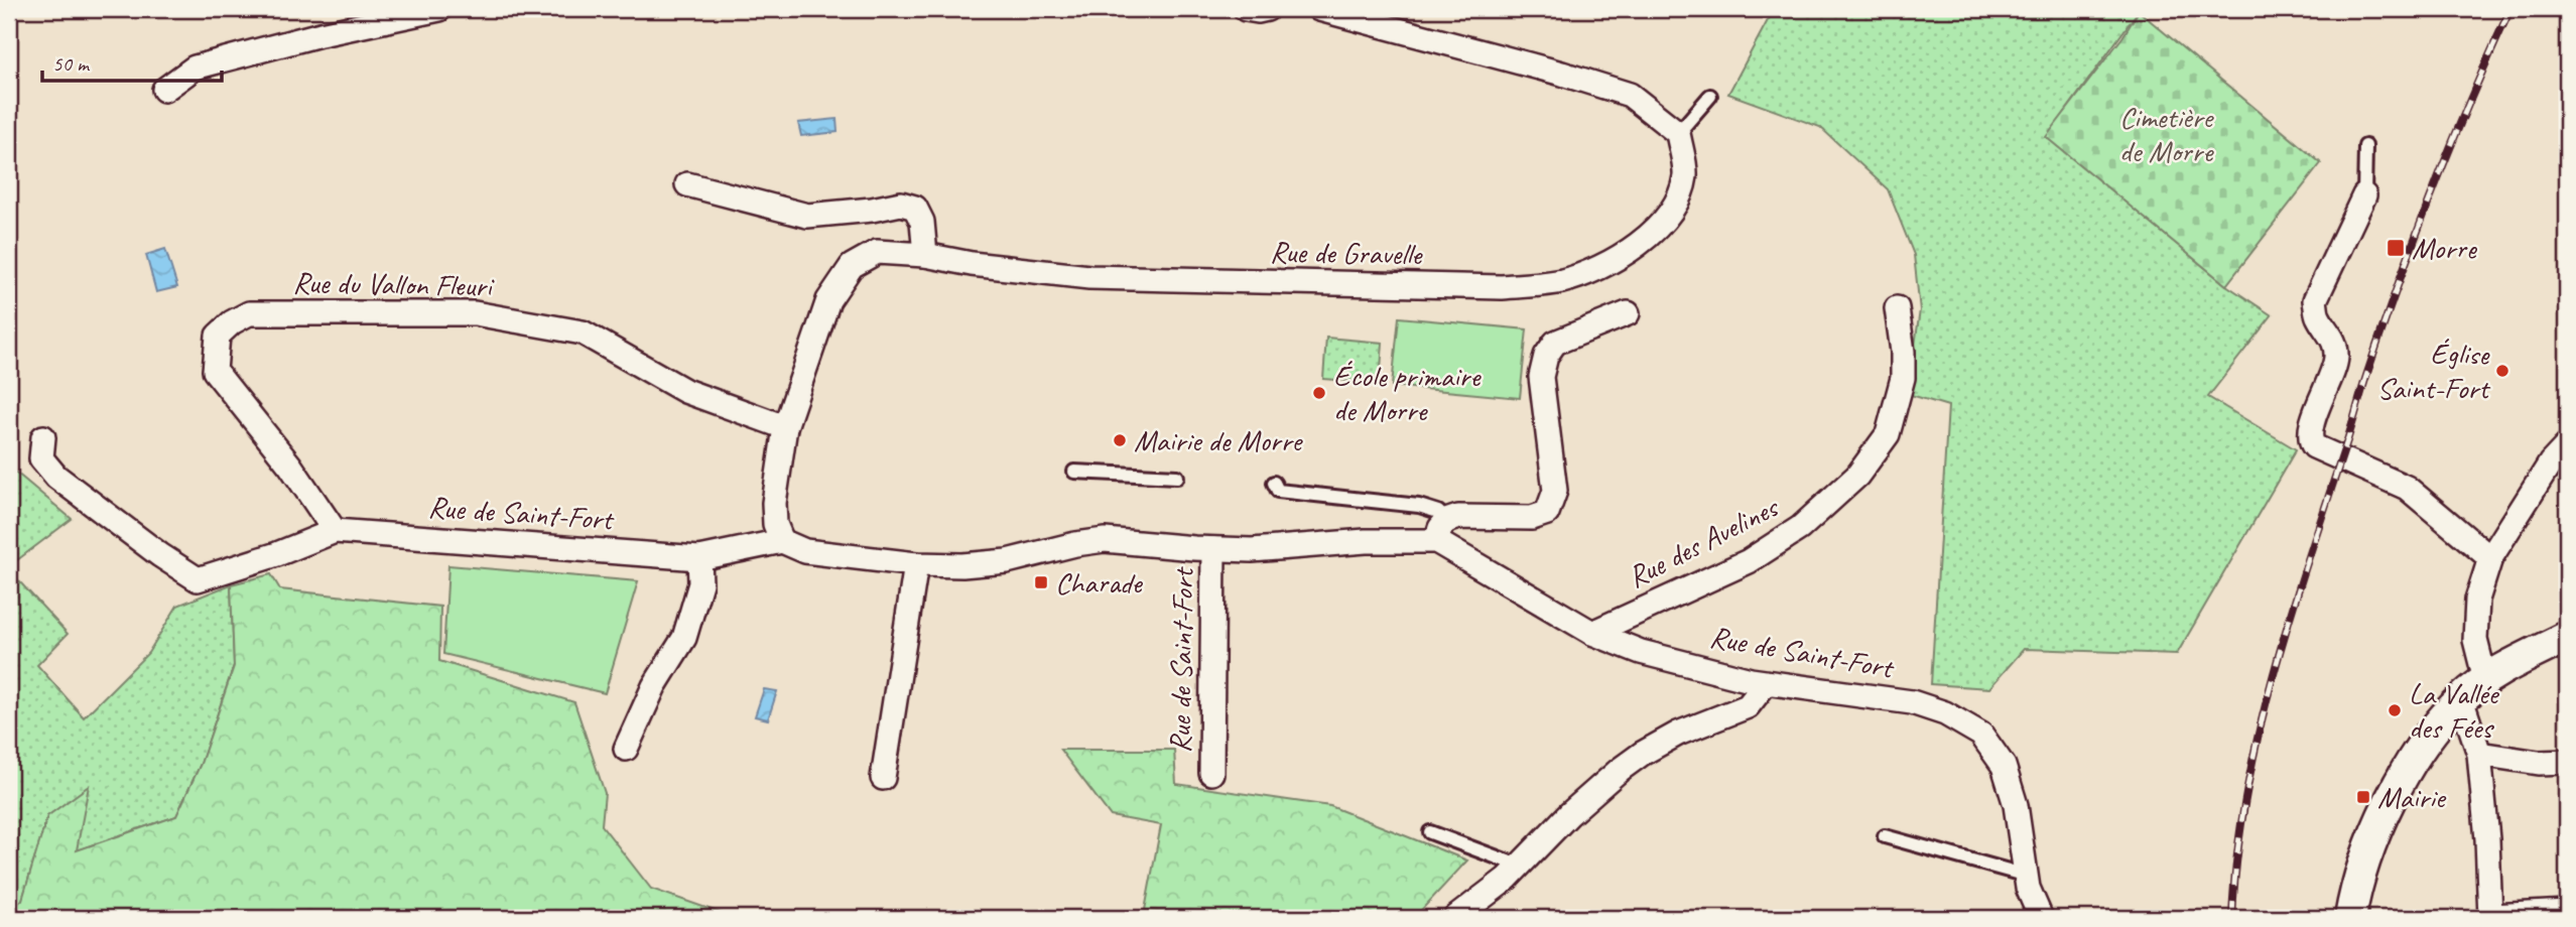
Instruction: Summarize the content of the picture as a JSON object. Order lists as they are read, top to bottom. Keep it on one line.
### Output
{"streets":{"street":["Rue de Gravelle","Rue du Vallon Fleuri","Rue de Saint-Fort","Rue des Avelines"]},"crossings":[["Rue de Gravelle","Rue du Vallon Fleuri"],["Rue de Gravelle","Rue de Saint-Fort"],["Rue du Vallon Fleuri","Rue de Saint-Fort"],["Rue de Saint-Fort","Rue des Avelines"]],"parks":["Cimetière de Morre"],"places":{"transit":["Morre","Charade","Mairie"],"other":["Église Saint-Fort","École primaire de Morre","Mairie de Morre","La Vallée des Fées"]},"scale_bar":"50 m"}
